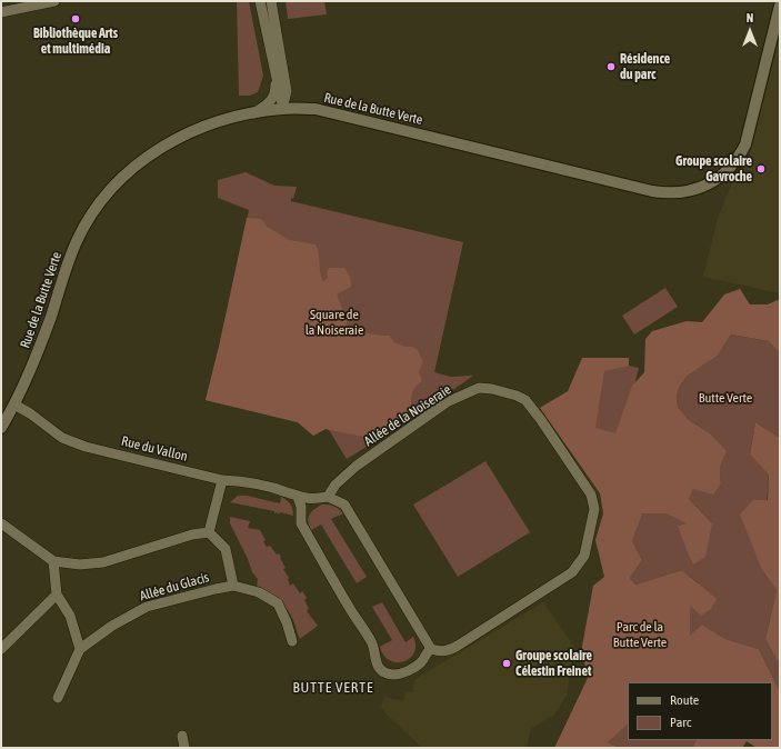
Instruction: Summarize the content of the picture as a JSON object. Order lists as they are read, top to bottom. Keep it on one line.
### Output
{"streets":{"street":["Rue de la Butte Verte","Allée de la Noiseraie","Rue du Vallon","Allée du Glacis"]},"crossings":[["Rue de la Butte Verte","Rue du Vallon"],["Allée de la Noiseraie","Rue du Vallon"]],"districts":["BUTTE VERTE"],"parks":["Square de la Noiseraie","Butte Verte","Parc de la Butte Verte"],"places":["Bibliothèque Arts et multimédia","Résidence du parc","Groupe scolaire Gavroche","Groupe scolaire Célestin Freinet"],"legend":["Route","Parc"],"north":"top"}
